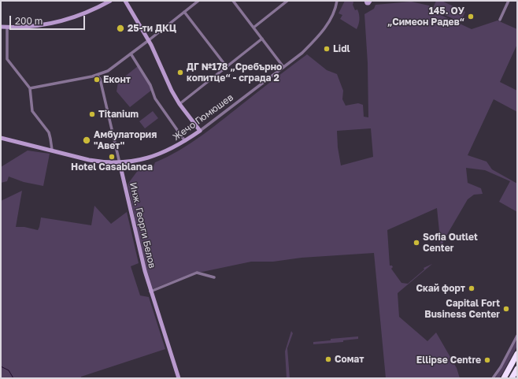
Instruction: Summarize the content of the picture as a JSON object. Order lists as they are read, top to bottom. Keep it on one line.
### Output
{"streets":{"street":["Жечо Гюмюшев","Инж. Георги Белов"]},"crossings":[["Жечо Гюмюшев","Инж. Георги Белов"]],"places":["145. ОУ „Симеон Радев“","25-ти ДКЦ","Lidl","ДГ №178 „Сребърно копитце“ - сграда 2","Еконт","Titanium","Амбулатория \"Авет\"","Hotel Casablanca","Sofia Outlet Center","Скай форт","Capital Fort Business Center","Сомат","Ellipse Centre"],"scale_bar":"200 m"}
